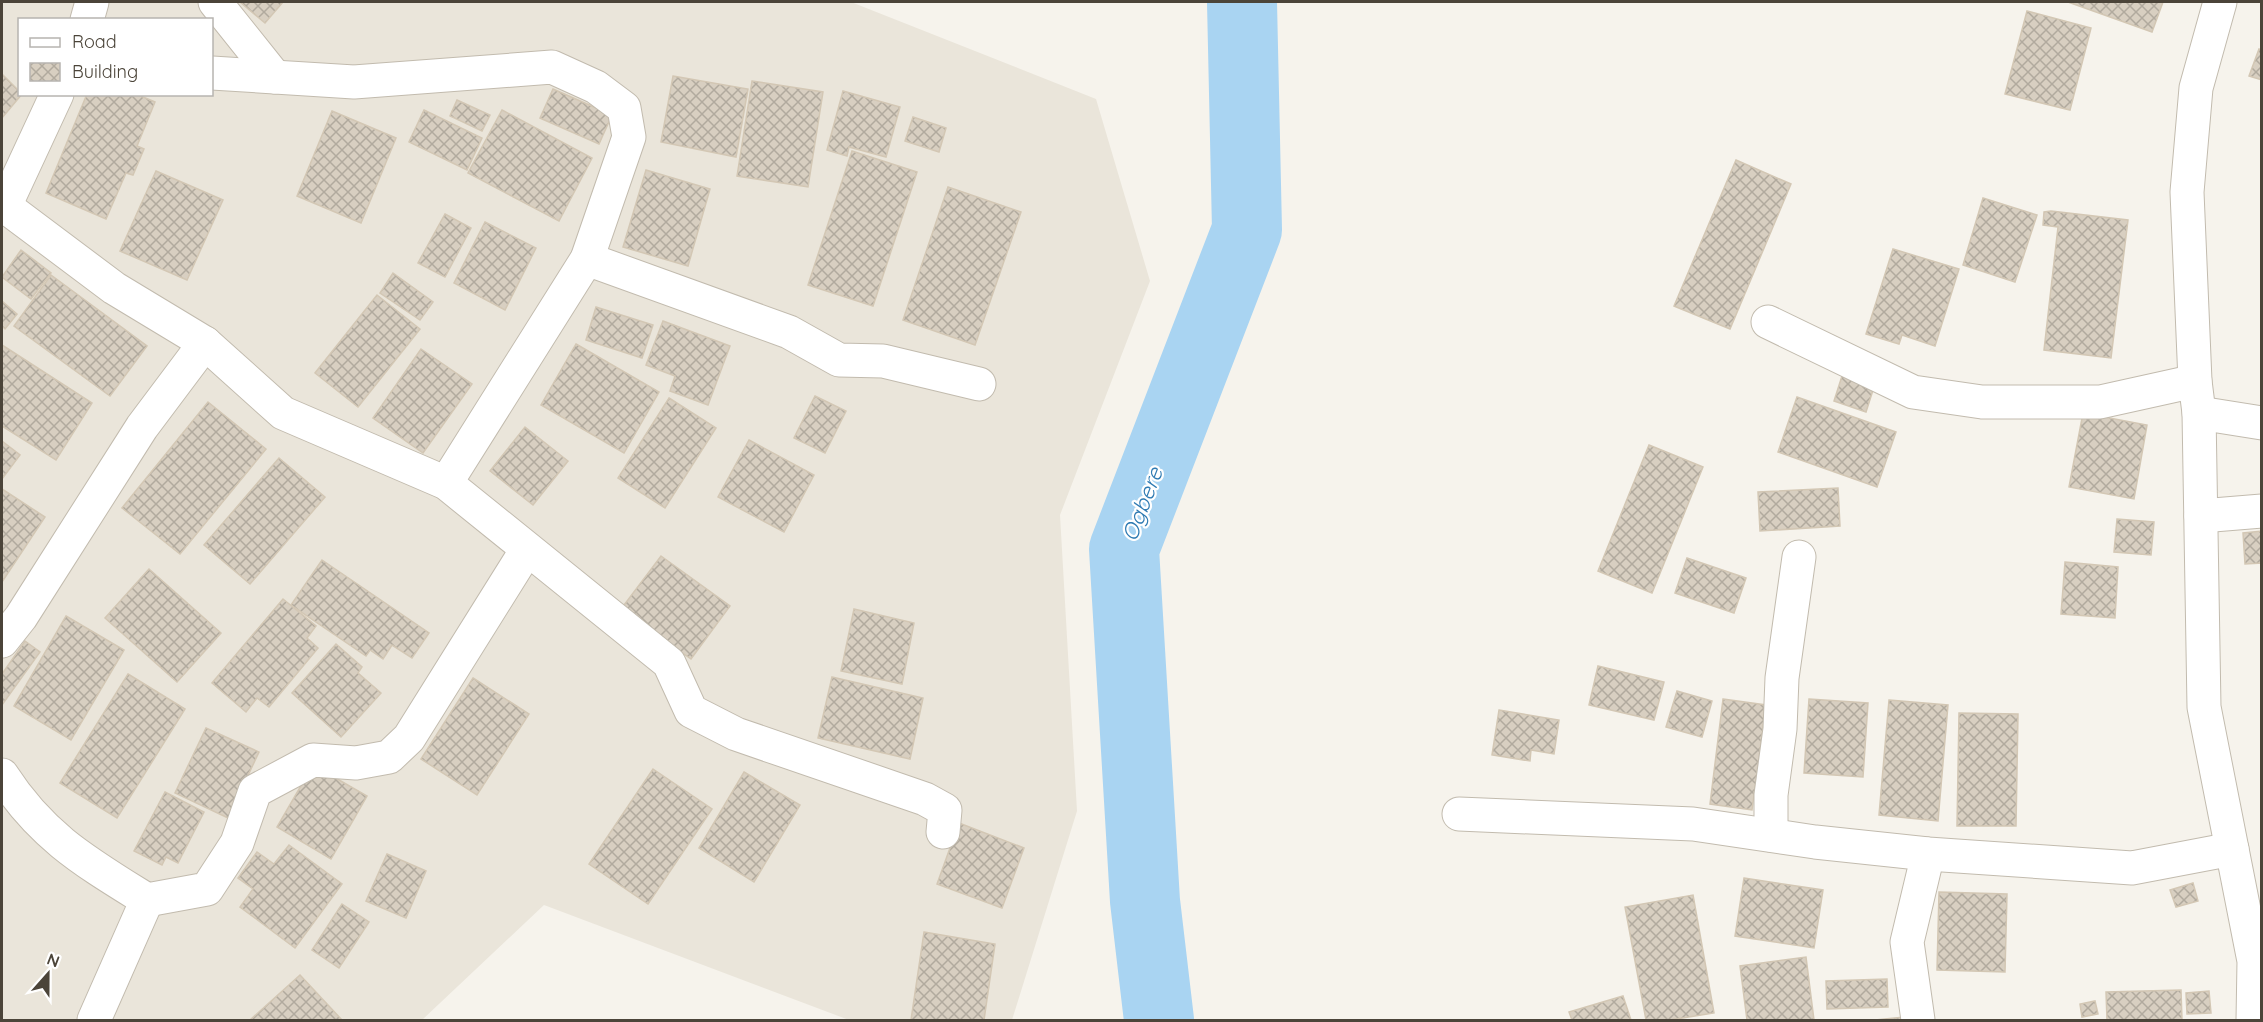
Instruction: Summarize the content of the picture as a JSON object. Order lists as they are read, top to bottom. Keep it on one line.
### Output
{"water":["Ogbere"],"legend":["Road","Building"],"north":"top"}
